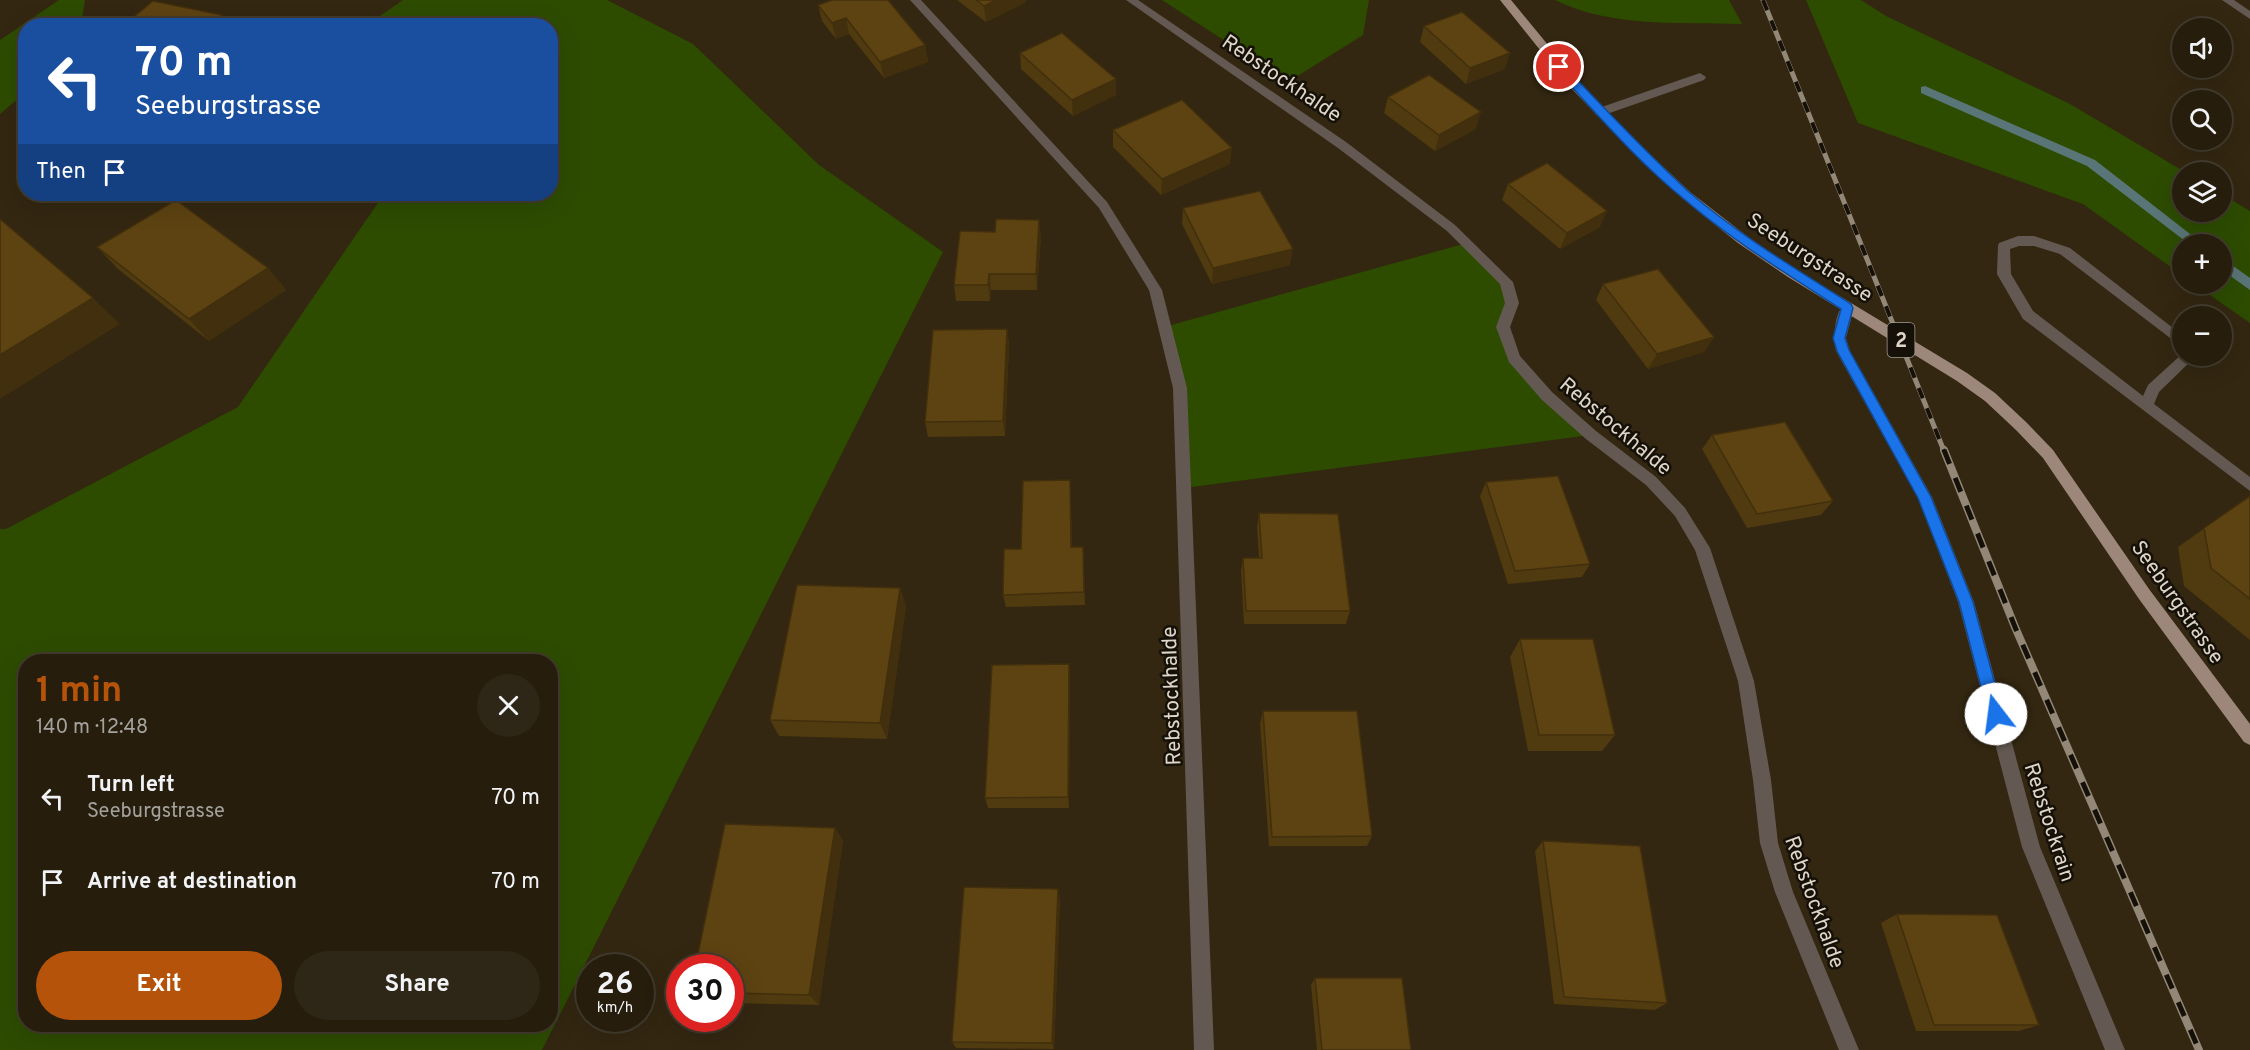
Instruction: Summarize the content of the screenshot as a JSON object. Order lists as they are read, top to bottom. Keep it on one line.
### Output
{"streets":{"main road":["Seeburgstrasse","2"],"street":["Rebstockhalde","Rebstockrain"]},"crossings":[["Seeburgstrasse","Rebstockrain"]],"page":{"map_buttons":["+","−"],"turn":["70 m","Seeburgstrasse"],"then":"Then","heading":["1 min","140 m · 12:48"],"list":[{"name":"Turn left","note":"Seeburgstrasse","value":"70 m"},{"name":"Arrive at destination","value":"70 m"}],"buttons":["Exit","Share"],"speed":"26 km/h","limit":"30"}}
